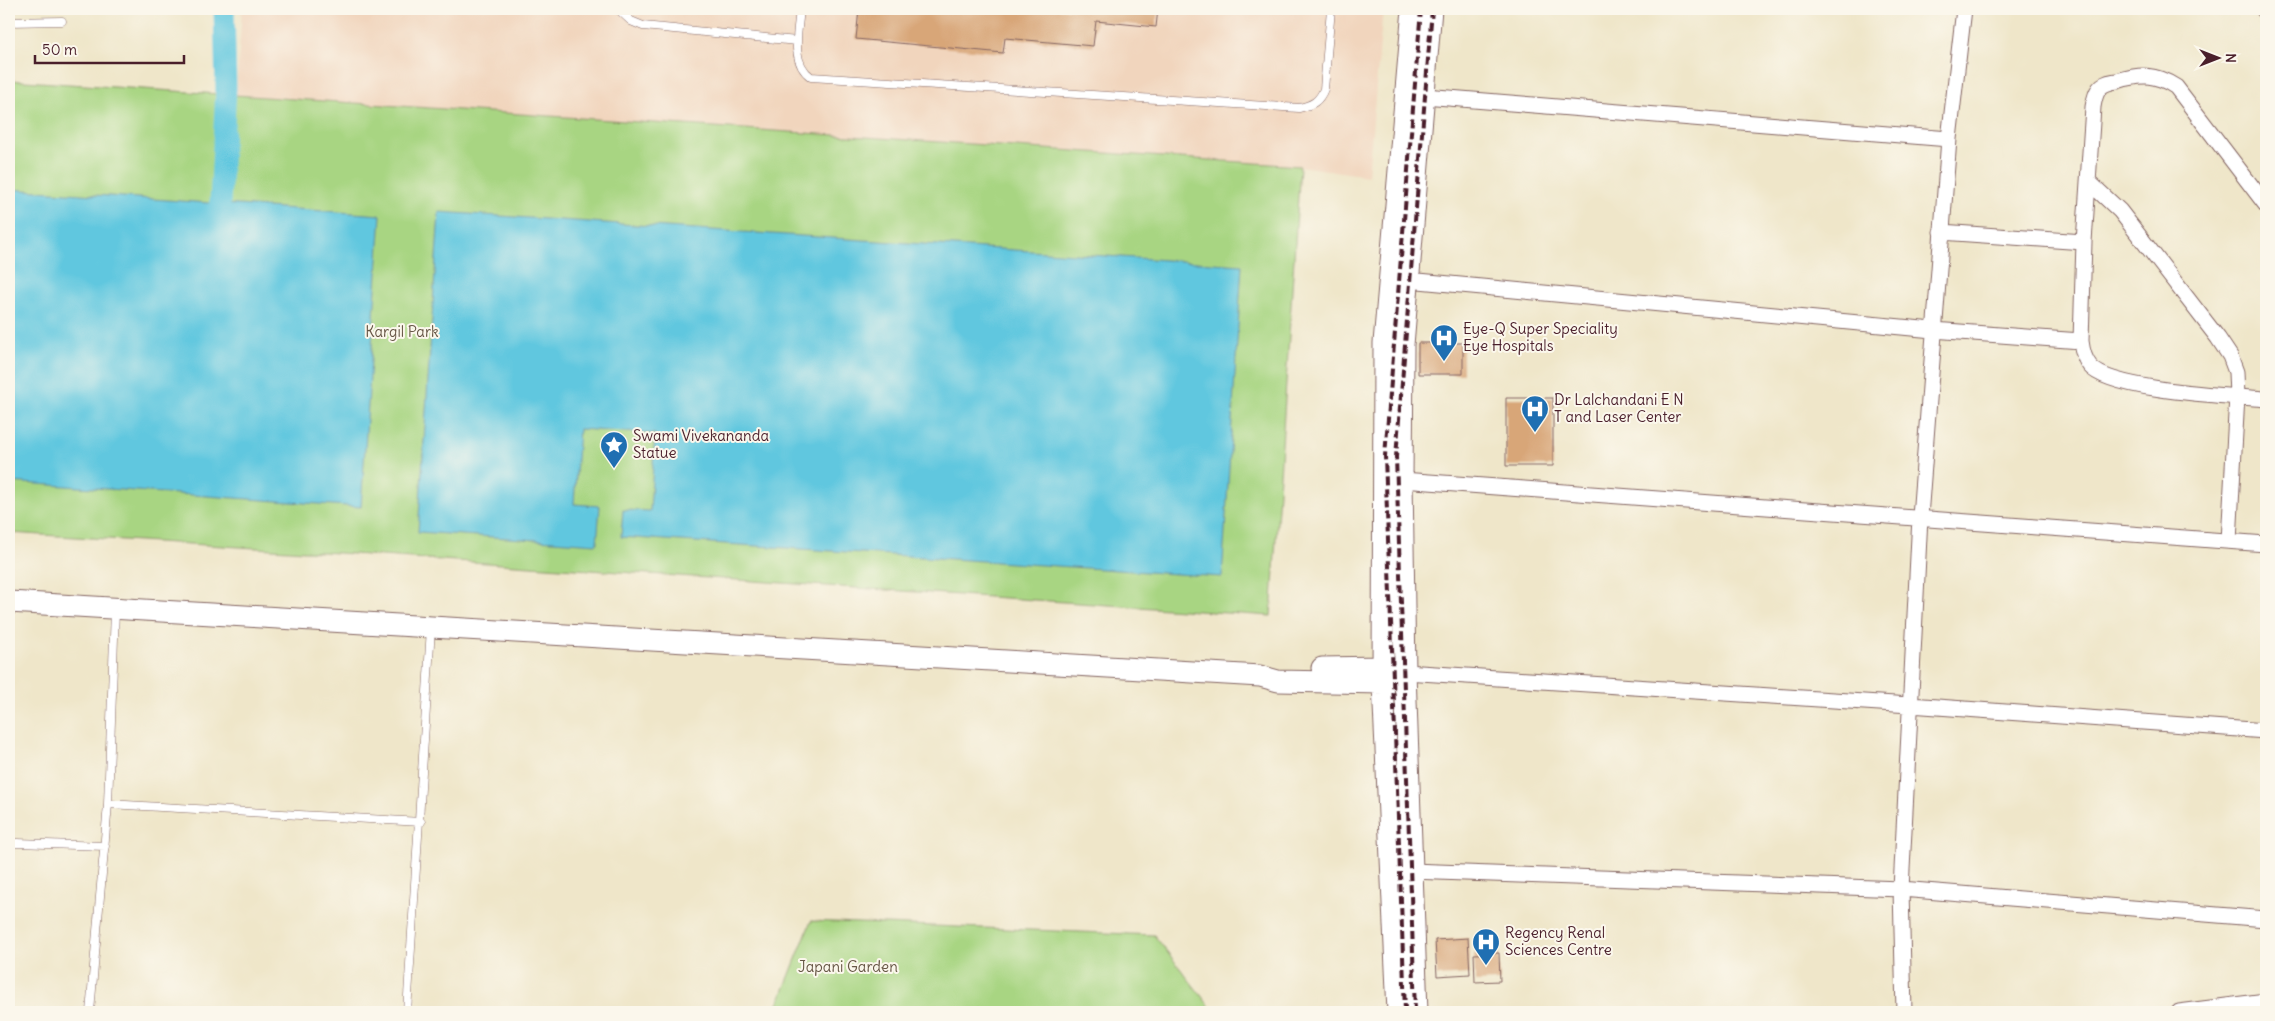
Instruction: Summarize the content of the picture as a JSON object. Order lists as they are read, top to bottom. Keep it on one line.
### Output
{"parks":["Kargil Park","Japani Garden"],"places":{"hospital":["Eye-Q Super Speciality Eye Hospitals","Dr Lalchandani E N T and Laser Center","Regency Renal Sciences Centre"],"place":["Swami Vivekananda Statue"]},"scale_bar":"50 m","north":"right"}
